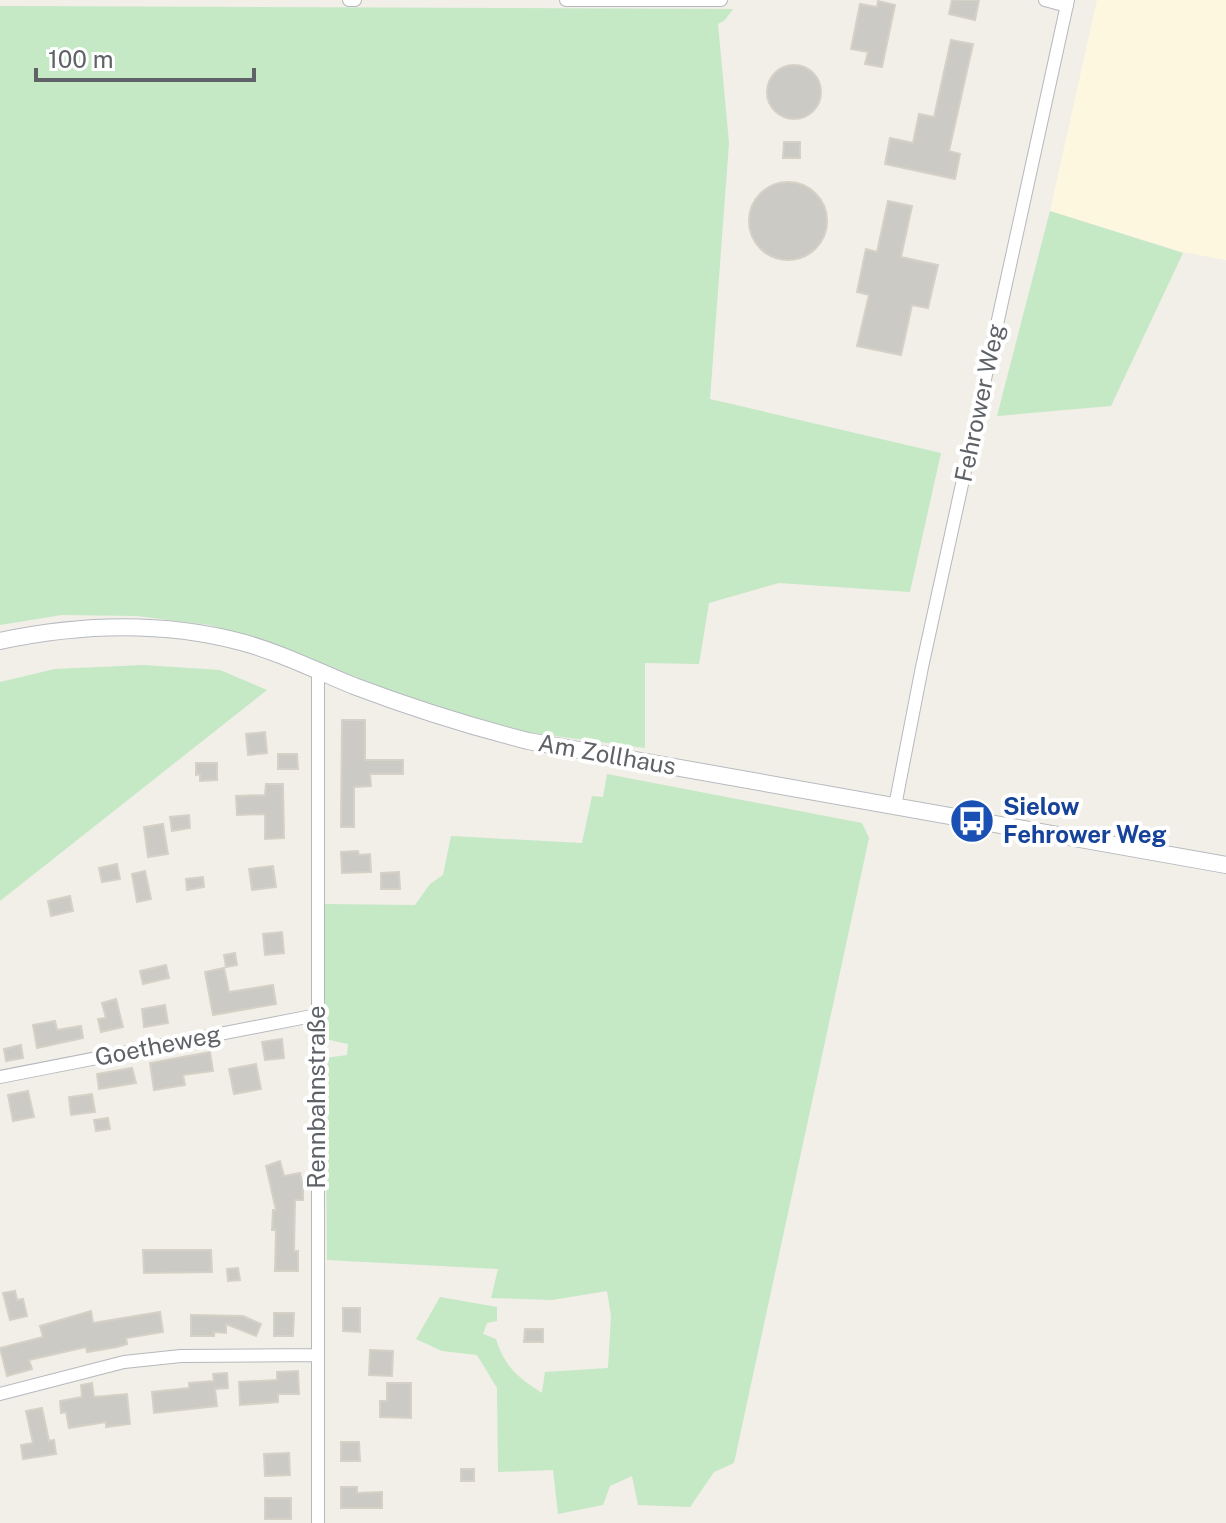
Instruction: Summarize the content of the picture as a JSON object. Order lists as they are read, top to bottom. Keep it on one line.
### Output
{"streets":{"street":["Fehrower Weg","Am Zollhaus","Goetheweg","Rennbahnstraße"]},"crossings":[["Fehrower Weg","Am Zollhaus"],["Am Zollhaus","Rennbahnstraße"],["Goetheweg","Rennbahnstraße"]],"places":{"bus stop":["Sielow Fehrower Weg"]},"scale_bar":"100 m"}
